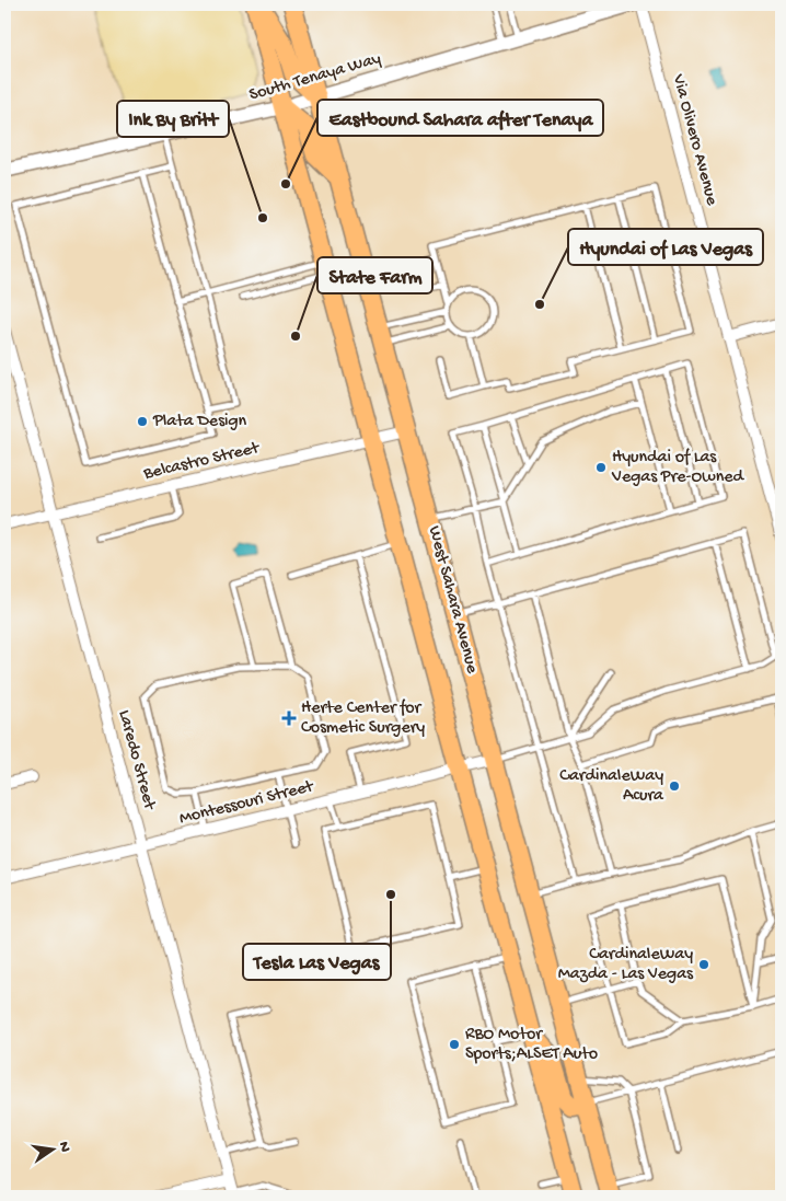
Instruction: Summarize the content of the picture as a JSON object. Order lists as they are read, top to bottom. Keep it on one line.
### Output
{"streets":{"main road":["West Sahara Avenue"],"street":["South Tenaya Way","Via Olivero Avenue","Belcastro Street","Laredo Street","Montessouri Street"]},"crossings":[["South Tenaya Way","West Sahara Avenue"],["Belcastro Street","West Sahara Avenue"],["Belcastro Street","Laredo Street"],["West Sahara Avenue","Montessouri Street"],["Laredo Street","Montessouri Street"]],"places":{"other":["Eastbound Sahara after Tenaya","Ink By Britt","Hyundai of Las Vegas","State Farm","Plata Design","Hyundai of Las Vegas Pre-Owned","CardinaleWay Acura","Tesla Las Vegas","CardinaleWay Mazda - Las Vegas","RBO Motor Sports;ALSET Auto"],"health":["Herte Center for Cosmetic Surgery"]},"north":"right"}
